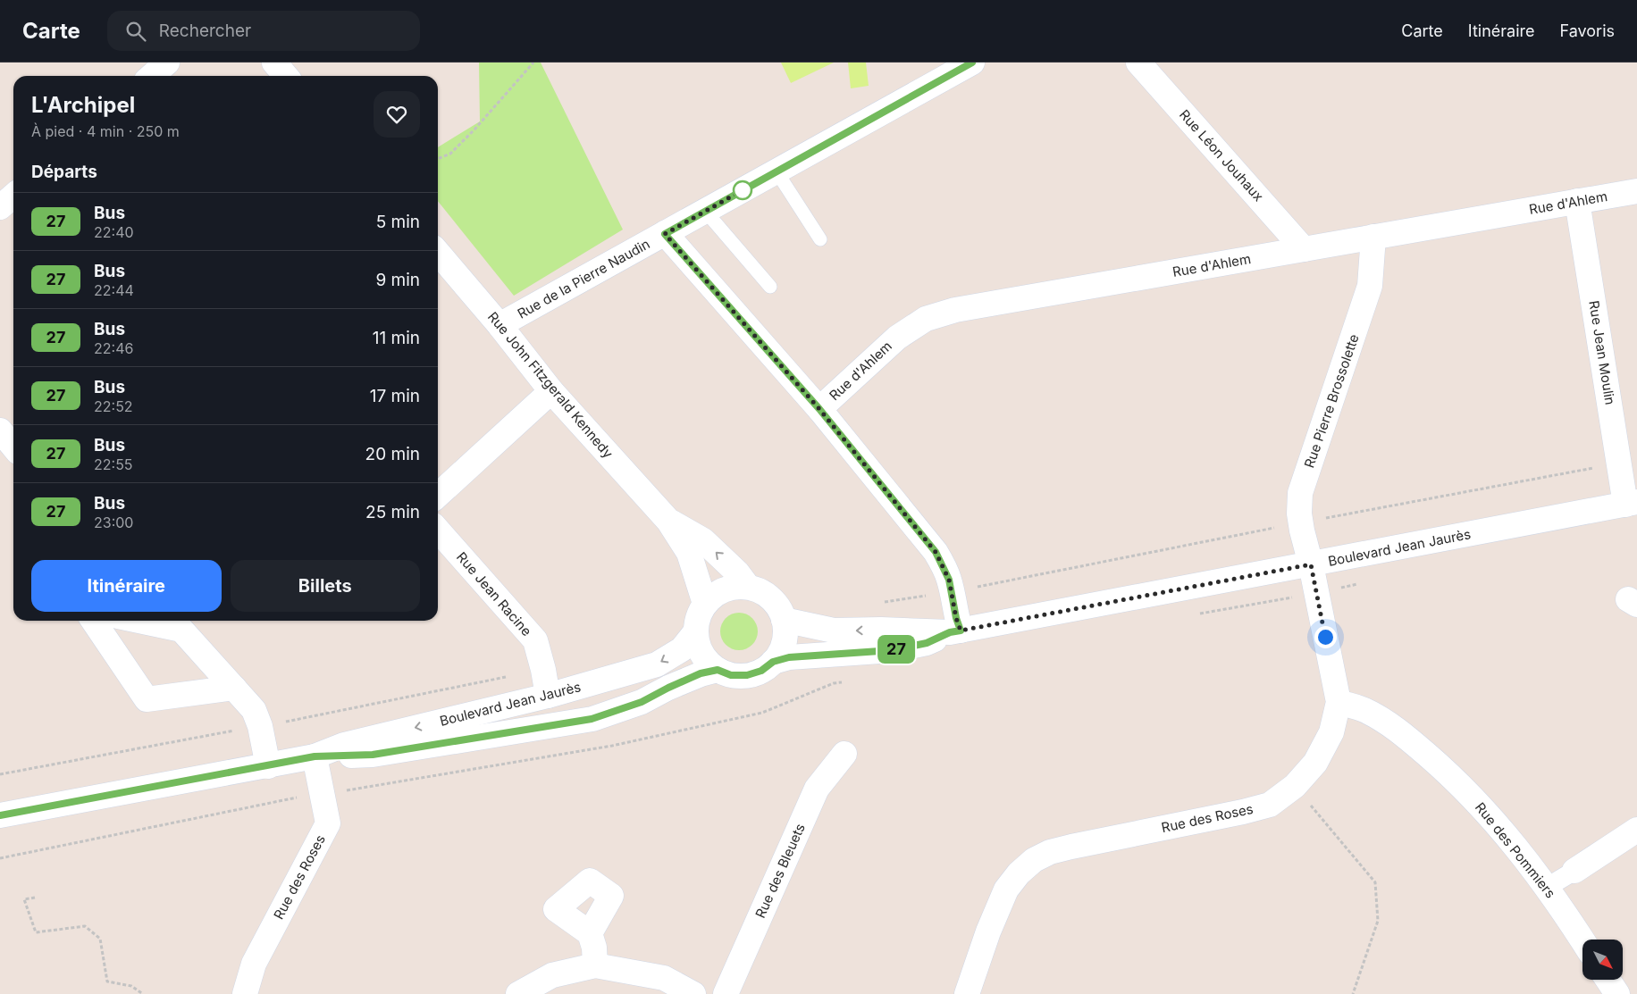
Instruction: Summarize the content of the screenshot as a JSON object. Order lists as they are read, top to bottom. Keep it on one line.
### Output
{"streets":{"street":["Rue Léon Jouhaux","Rue d'Ahlem","Rue de la Pierre Naudin","Rue Jean Moulin","Rue John Fitzgerald Kennedy","Rue Pierre Brossolette","Boulevard Jean Jaurès","Rue Jean Racine","Rue des Roses","Rue des Pommiers","Rue des Bleuets"]},"crossings":[["Rue Léon Jouhaux","Rue d'Ahlem"],["Rue d'Ahlem","Rue Jean Moulin"],["Rue d'Ahlem","Rue Pierre Brossolette"],["Rue de la Pierre Naudin","Rue John Fitzgerald Kennedy"],["Rue Jean Moulin","Boulevard Jean Jaurès"],["Rue John Fitzgerald Kennedy","Boulevard Jean Jaurès"],["Rue Pierre Brossolette","Boulevard Jean Jaurès"],["Rue Pierre Brossolette","Rue des Roses"],["Boulevard Jean Jaurès","Rue Jean Racine"],["Boulevard Jean Jaurès","Rue des Roses"],["Rue des Roses","Rue des Pommiers"]],"lines":["bus line 27"],"north":"bottom right","page":{"header":"Carte","search":"Rechercher","nav":["Carte","Itinéraire","Favoris"],"on_map":"27","heading":[["L'Archipel","À pied · 4 min · 250 m"],"Départs"],"list":[{"mark":"27","name":"Bus","note":"22:40","value":"5 min"},{"mark":"27","name":"Bus","note":"22:44","value":"9 min"},{"mark":"27","name":"Bus","note":"22:46","value":"11 min"},{"mark":"27","name":"Bus","note":"22:52","value":"17 min"},{"mark":"27","name":"Bus","note":"22:55","value":"20 min"},{"mark":"27","name":"Bus","note":"23:00","value":"25 min"}],"buttons":["Itinéraire","Billets"]}}
